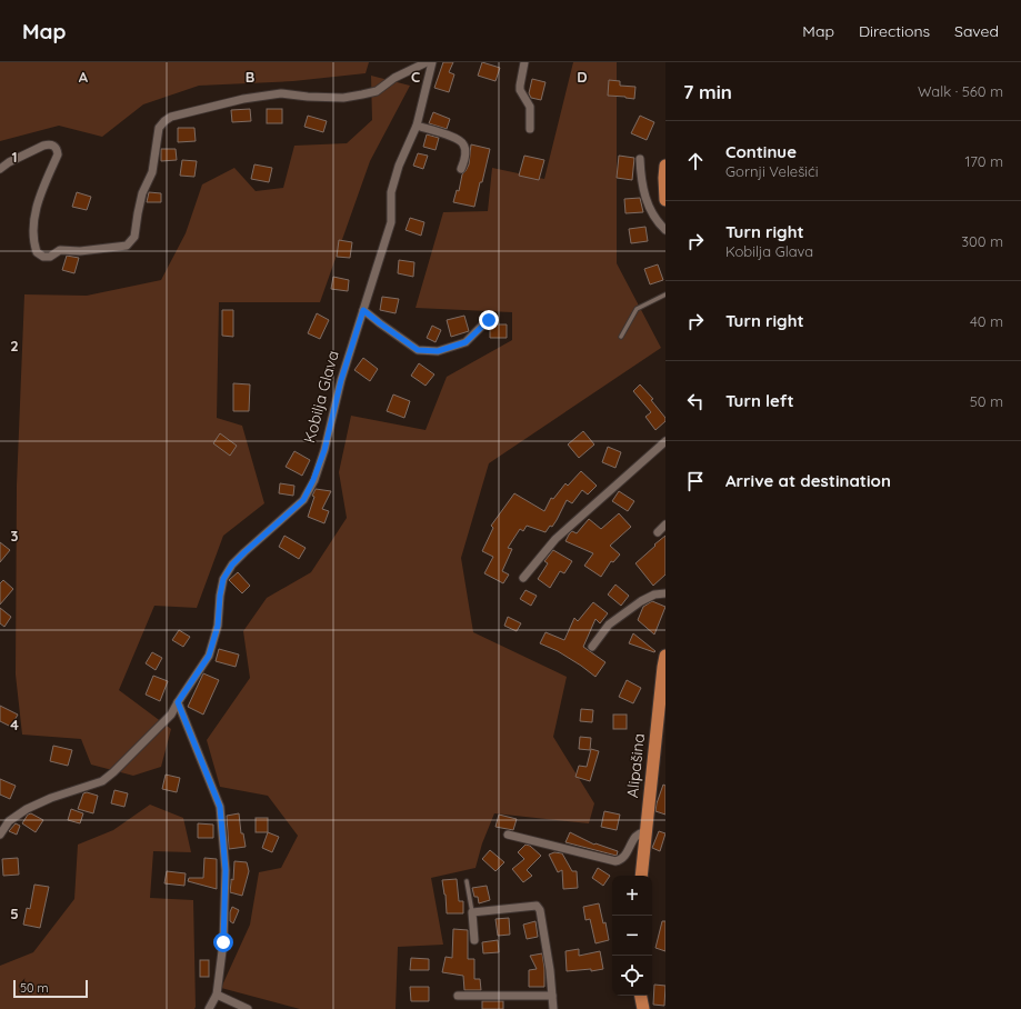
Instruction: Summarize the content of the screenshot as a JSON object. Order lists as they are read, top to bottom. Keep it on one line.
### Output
{"streets":{"main road":["Alipašina"],"street":["Kobilja Glava"]},"scale_bar":"50 m","page":{"header":"Map","nav":["Map","Directions","Saved"],"heading":["7 min","Walk · 560 m"],"list":[["Continue","Gornji Velešići","170 m"],["Turn right","Kobilja Glava","300 m"],["Turn right","40 m"],["Turn left","50 m"],"Arrive at destination"],"map_buttons":["+","−"],"scale":"50 m"},"grid":{"columns":["A","B","C","D"],"rows":["1","2","3","4","5"]}}
